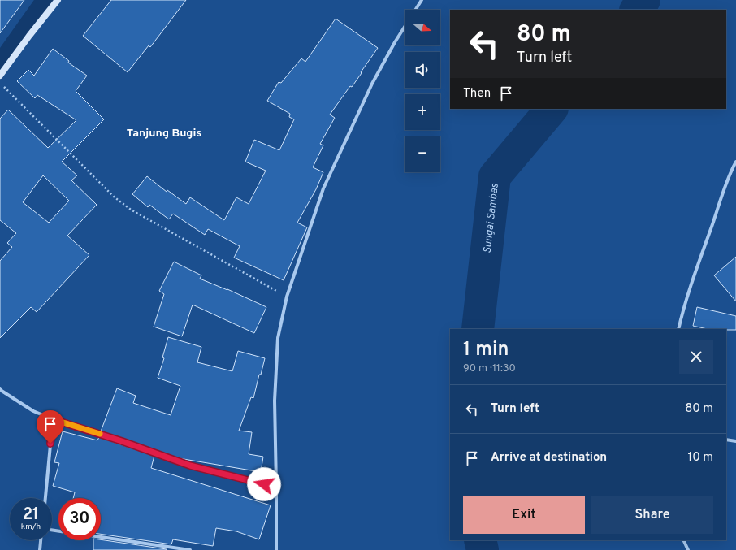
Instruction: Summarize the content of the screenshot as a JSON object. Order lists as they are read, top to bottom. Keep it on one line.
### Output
{"districts":["Tanjung Bugis"],"water":["Sungai Sambas"],"north":"right","page":{"map_buttons":["+","−"],"turn":["80 m","Turn left"],"then":"Then","heading":["1 min","90 m · 11:30"],"list":[{"name":"Turn left","value":"80 m"},{"name":"Arrive at destination","value":"10 m"}],"buttons":["Exit","Share"],"speed":"21 km/h","limit":"30"}}
